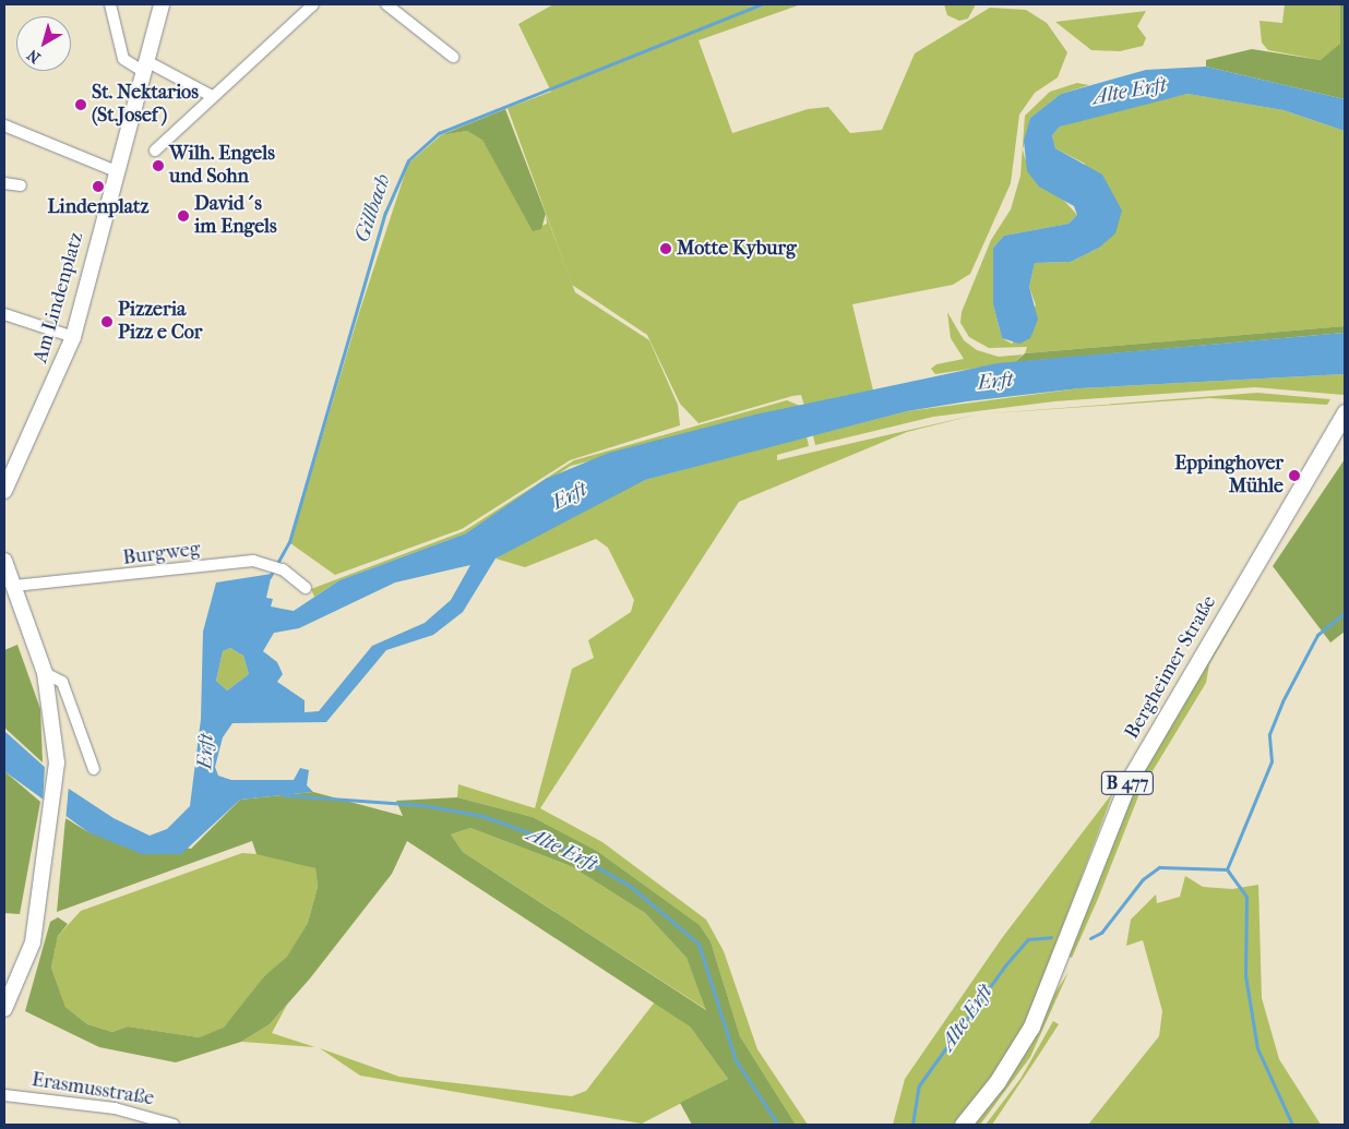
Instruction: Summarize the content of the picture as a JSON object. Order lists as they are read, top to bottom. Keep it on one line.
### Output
{"streets":{"main road":["Am Lindenplatz","Bergheimer Straße","B 477"],"street":["Burgweg","Erasmusstraße"]},"water":["Alte Erft","Gillbach","Erft"],"places":["St. Nektarios (St.Josef)","Wilh. Engels und Sohn","Lindenplatz","David´s im Engels","Motte Kyburg","Pizzeria Pizz e Cor","Eppinghover Mühle"],"north":"bottom left"}
